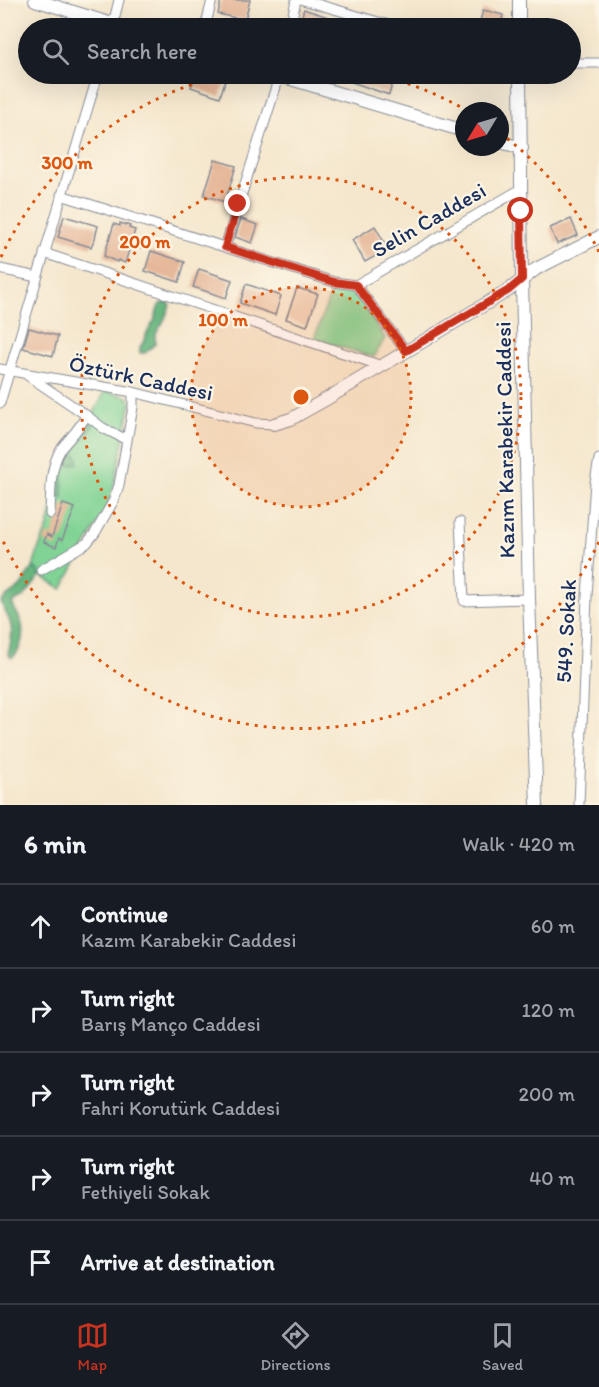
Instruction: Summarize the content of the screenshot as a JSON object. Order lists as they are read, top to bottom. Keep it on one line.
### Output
{"streets":{"street":["Selin Caddesi","Öztürk Caddesi","Kazım Karabekir Caddesi","549. Sokak"]},"crossings":[["Selin Caddesi","Kazım Karabekir Caddesi"]],"north":"bottom left","page":{"search":"Search here","heading":["6 min","Walk · 420 m"],"list":[["Continue","Kazım Karabekir Caddesi","60 m"],["Turn right","Barış Manço Caddesi","120 m"],["Turn right","Fahri Korutürk Caddesi","200 m"],["Turn right","Fethiyeli Sokak","40 m"],"Arrive at destination"],"nav":["Map","Directions","Saved"]},"rings":["300 m","200 m","100 m"]}
